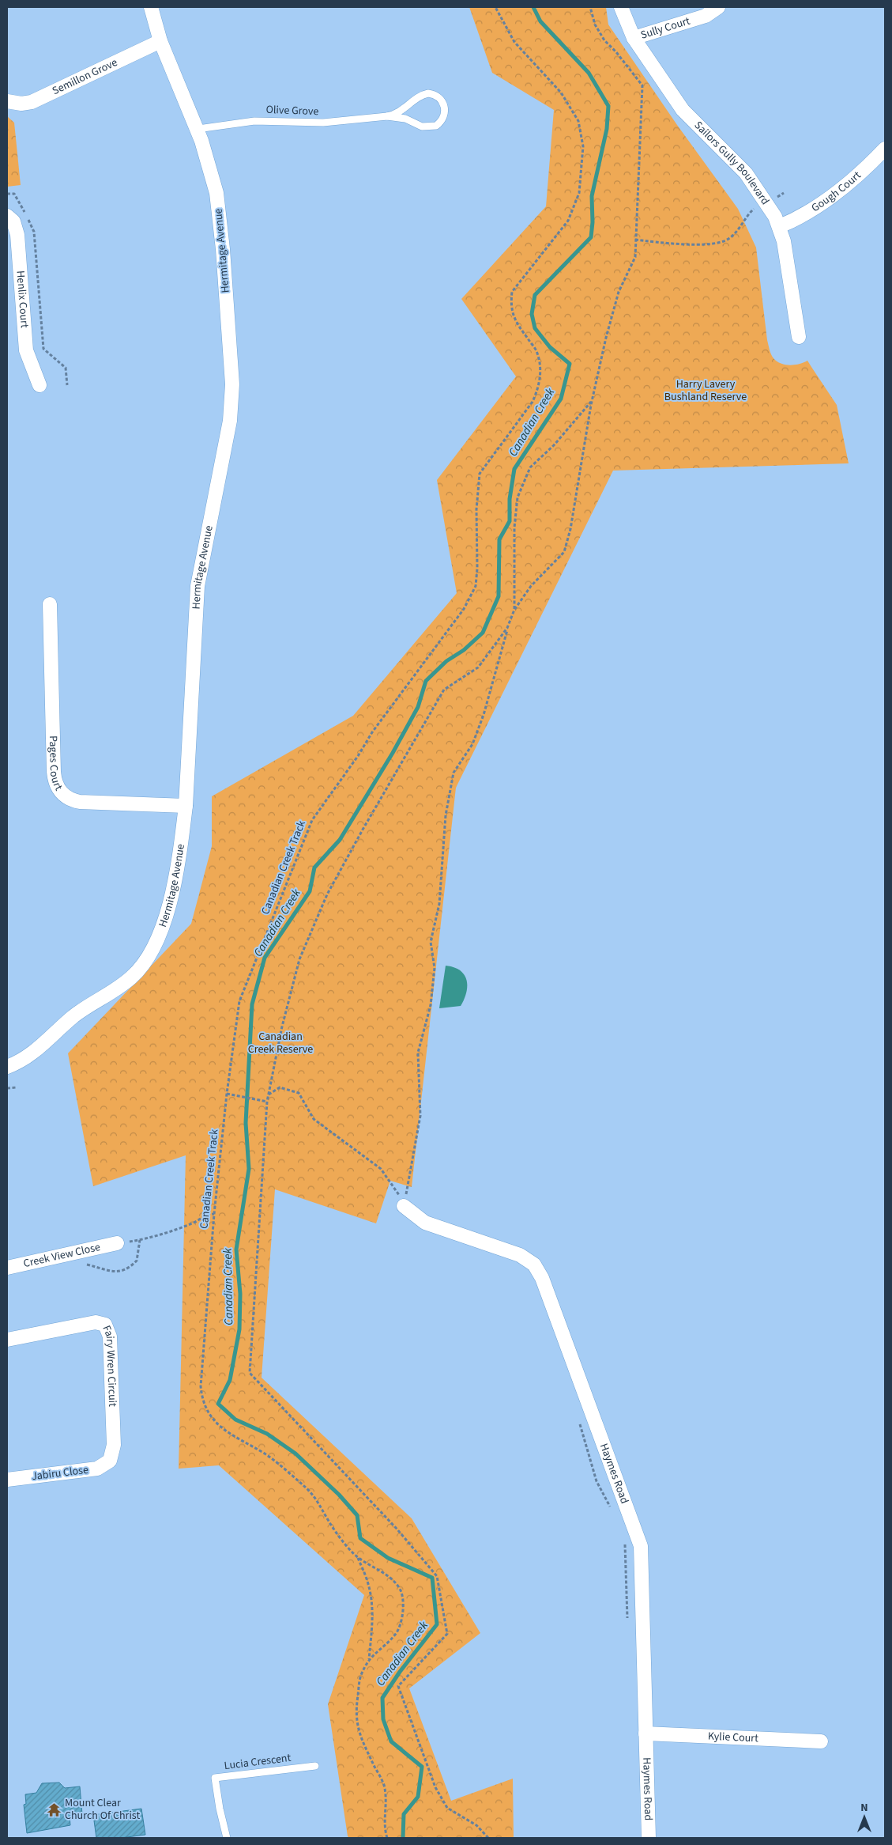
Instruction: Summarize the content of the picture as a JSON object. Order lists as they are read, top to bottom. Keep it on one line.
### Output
{"streets":{"street":["Sully Court","Semillon Grove","Sailors Gully Boulevard","Gough Court","Hermitage Avenue","Henlix Court","Pages Court","Creek View Close","Fairy Wren Circuit","Jabiru Close","Haymes Road","Kylie Court"],"lane":["Olive Grove","Lucia Crescent"],"path":["Canadian Creek Track"]},"crossings":[["Sully Court","Sailors Gully Boulevard"],["Semillon Grove","Hermitage Avenue"],["Olive Grove","Hermitage Avenue"],["Sailors Gully Boulevard","Gough Court"],["Hermitage Avenue","Pages Court"],["Fairy Wren Circuit","Jabiru Close"],["Haymes Road","Kylie Court"]],"water":["Canadian Creek"],"parks":["Harry Lavery Bushland Reserve","Canadian Creek Reserve"],"places":{"temple":["Mount Clear Church Of Christ"]},"north":"top"}
